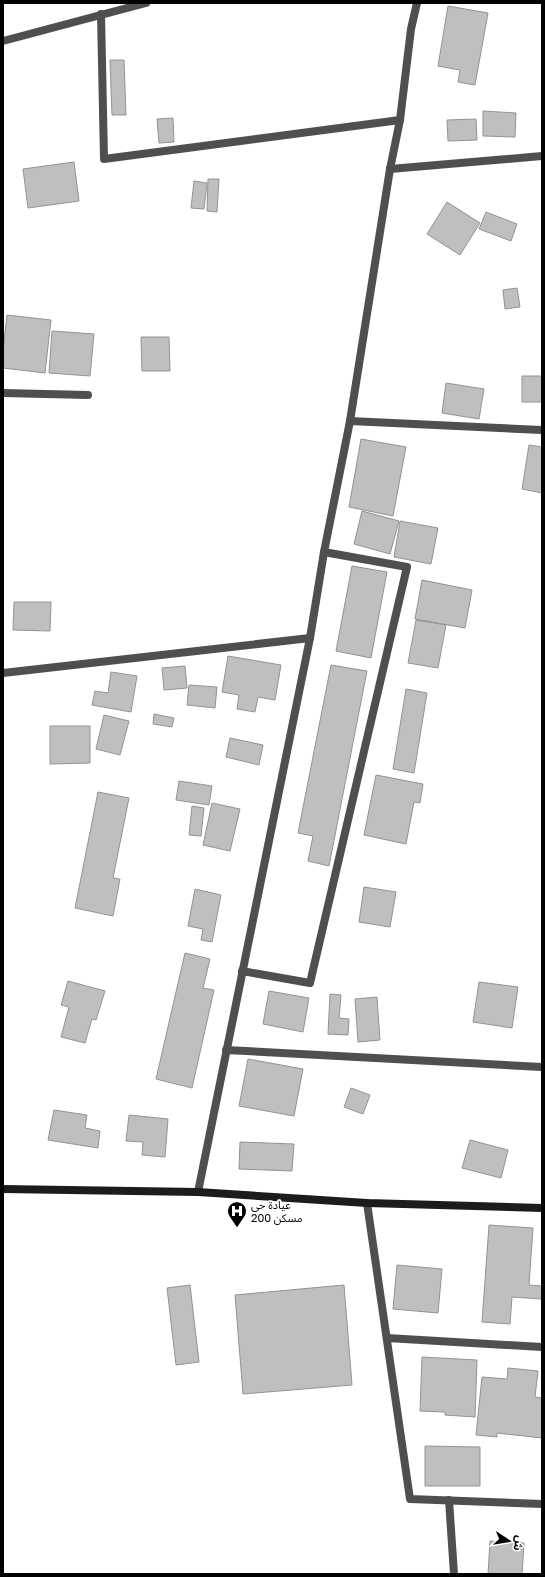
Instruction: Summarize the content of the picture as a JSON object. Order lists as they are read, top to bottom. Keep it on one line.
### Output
{"places":{"hospital":["عيادة حي 200 مسكن"]},"north":"right"}
